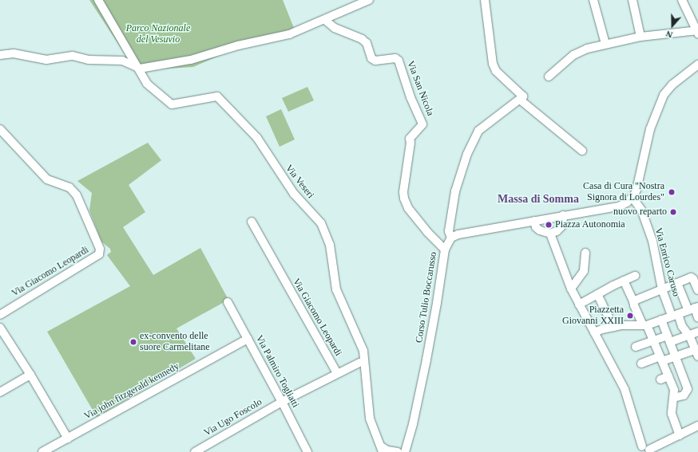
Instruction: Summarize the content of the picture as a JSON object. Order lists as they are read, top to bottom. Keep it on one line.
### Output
{"streets":{"street":["Via San Nicola","Via Veseri","Via Enrico Caruso","Via Giacomo Leopardi","Corso Tulio Boccarusso","Via Palmiro Togliatti","Via john fitzgerald kennedy","Via Ugo Foscolo"]},"crossings":[["Via San Nicola","Corso Tulio Boccarusso"],["Via Palmiro Togliatti","Via john fitzgerald kennedy"],["Via Palmiro Togliatti","Via Ugo Foscolo"]],"districts":["Massa di Somma"],"parks":["Parco Nazionale del Vesuvio"],"places":["Casa di Cura \"Nostra Signora di Lourdes\"","nuovo reparto","Piazza Autonomia","Piazzetta Giovanni XXIII","ex-convento delle suore Carmelitane"],"north":"bottom"}
